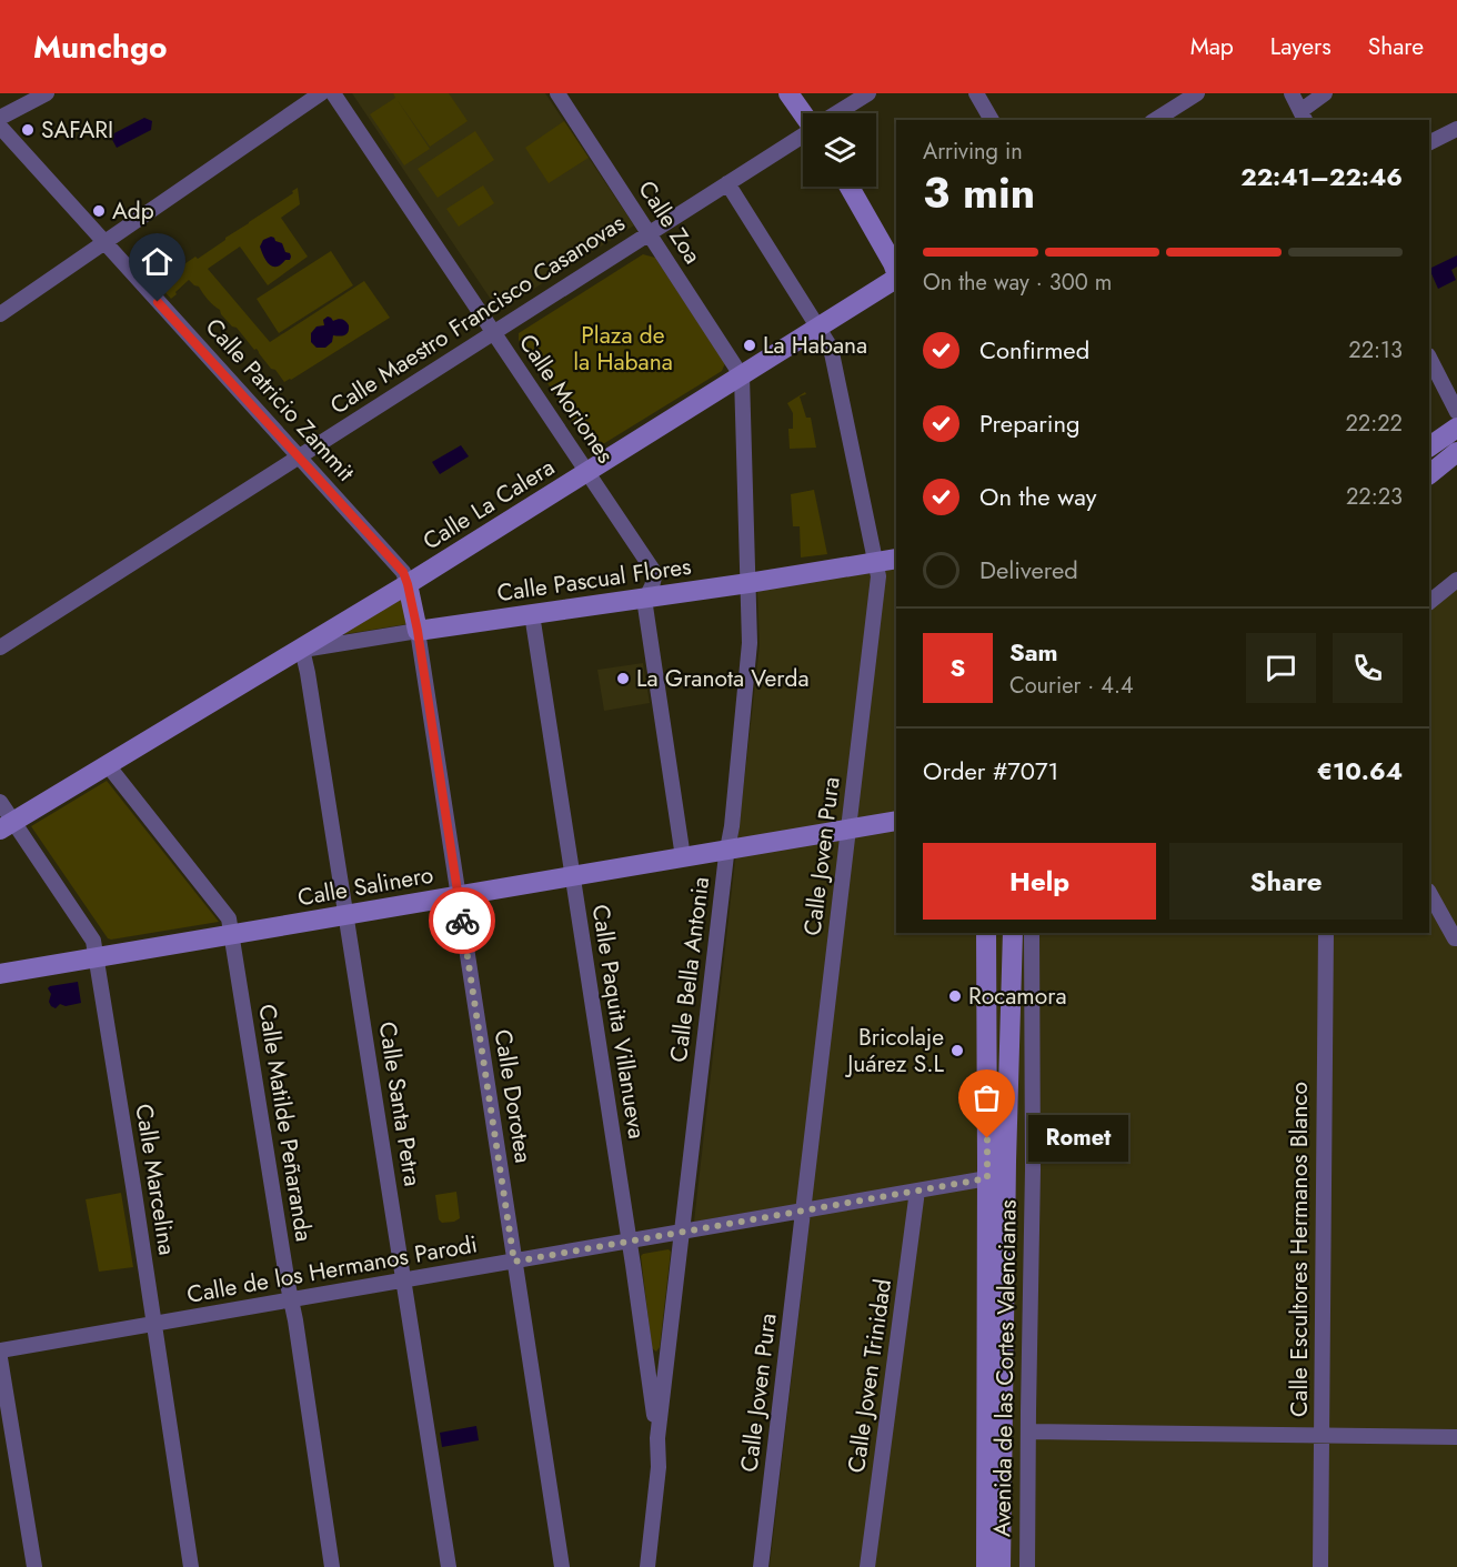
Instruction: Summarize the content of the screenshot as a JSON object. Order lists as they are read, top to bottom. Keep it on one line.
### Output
{"streets":{"main road":["Calle Patricio Zammit","Calle La Calera","Calle Pascual Flores","Calle Salinero","Avenida de las Cortes Valencianas"],"street":["Calle Zoa","Calle Maestro Francisco Casanovas","Calle Moriones","Calle Joven Pura","Calle Bella Antonia","Calle Paquita Villanueva","Calle Dorotea","Calle Santa Petra","Calle Matilde Peñaranda","Calle Marcelina","Calle Escultores Hermanos Blanco","Calle de los Hermanos Parodi","Calle Joven Trinidad"]},"crossings":[["Calle Zoa","Calle Maestro Francisco Casanovas"],["Calle Zoa","Calle La Calera"],["Calle Zoa","Calle Bella Antonia"],["Calle Maestro Francisco Casanovas","Calle Moriones"],["Calle Maestro Francisco Casanovas","Calle Patricio Zammit"],["Calle Maestro Francisco Casanovas","Calle Joven Pura"],["Calle Moriones","Calle La Calera"],["Calle Moriones","Calle Pascual Flores"],["Calle Patricio Zammit","Calle La Calera"],["Calle Patricio Zammit","Calle Pascual Flores"],["Calle Patricio Zammit","Calle Dorotea"],["Calle La Calera","Calle Pascual Flores"],["Calle La Calera","Calle Joven Pura"],["Calle La Calera","Calle Bella Antonia"],["Calle La Calera","Calle Santa Petra"],["Calle La Calera","Calle Matilde Peñaranda"],["Calle La Calera","Calle Marcelina"],["Calle Pascual Flores","Calle Joven Pura"],["Calle Pascual Flores","Calle Bella Antonia"],["Calle Pascual Flores","Calle Paquita Villanueva"],["Calle Pascual Flores","Calle Dorotea"],["Calle Pascual Flores","Calle Santa Petra"],["Calle Joven Pura","Calle Salinero"],["Calle Joven Pura","Calle de los Hermanos Parodi"],["Calle Salinero","Calle Bella Antonia"],["Calle Salinero","Calle Paquita Villanueva"],["Calle Salinero","Calle Dorotea"],["Calle Salinero","Calle Santa Petra"],["Calle Salinero","Calle Matilde Peñaranda"],["Calle Salinero","Calle Marcelina"],["Calle Bella Antonia","Calle Paquita Villanueva"],["Calle Bella Antonia","Calle de los Hermanos Parodi"],["Calle Paquita Villanueva","Calle de los Hermanos Parodi"],["Calle Dorotea","Calle de los Hermanos Parodi"],["Calle Santa Petra","Calle de los Hermanos Parodi"],["Calle Matilde Peñaranda","Calle de los Hermanos Parodi"],["Calle Marcelina","Calle de los Hermanos Parodi"],["Calle de los Hermanos Parodi","Avenida de las Cortes Valencianas"],["Calle de los Hermanos Parodi","Calle Joven Trinidad"]],"parks":["Plaza de la Habana"],"places":["SAFARI","Adp","La Habana","La Granota Verda","Rocamora","Bricolaje Juárez S.L","Romet"],"page":{"header":"Munchgo","nav":["Map","Layers","Share"],"heading":["3 min","Arriving in","22:41–22:46"],"panel":["Sam","Courier · 4.4","Order #7071","€10.64"],"bar":"On the way · 300 m","list":[["Confirmed","22:13"],["Preparing","22:22"],["On the way","22:23"],"Delivered"],"round":"S","buttons":["Help","Share"],"bubble":"Romet"}}
